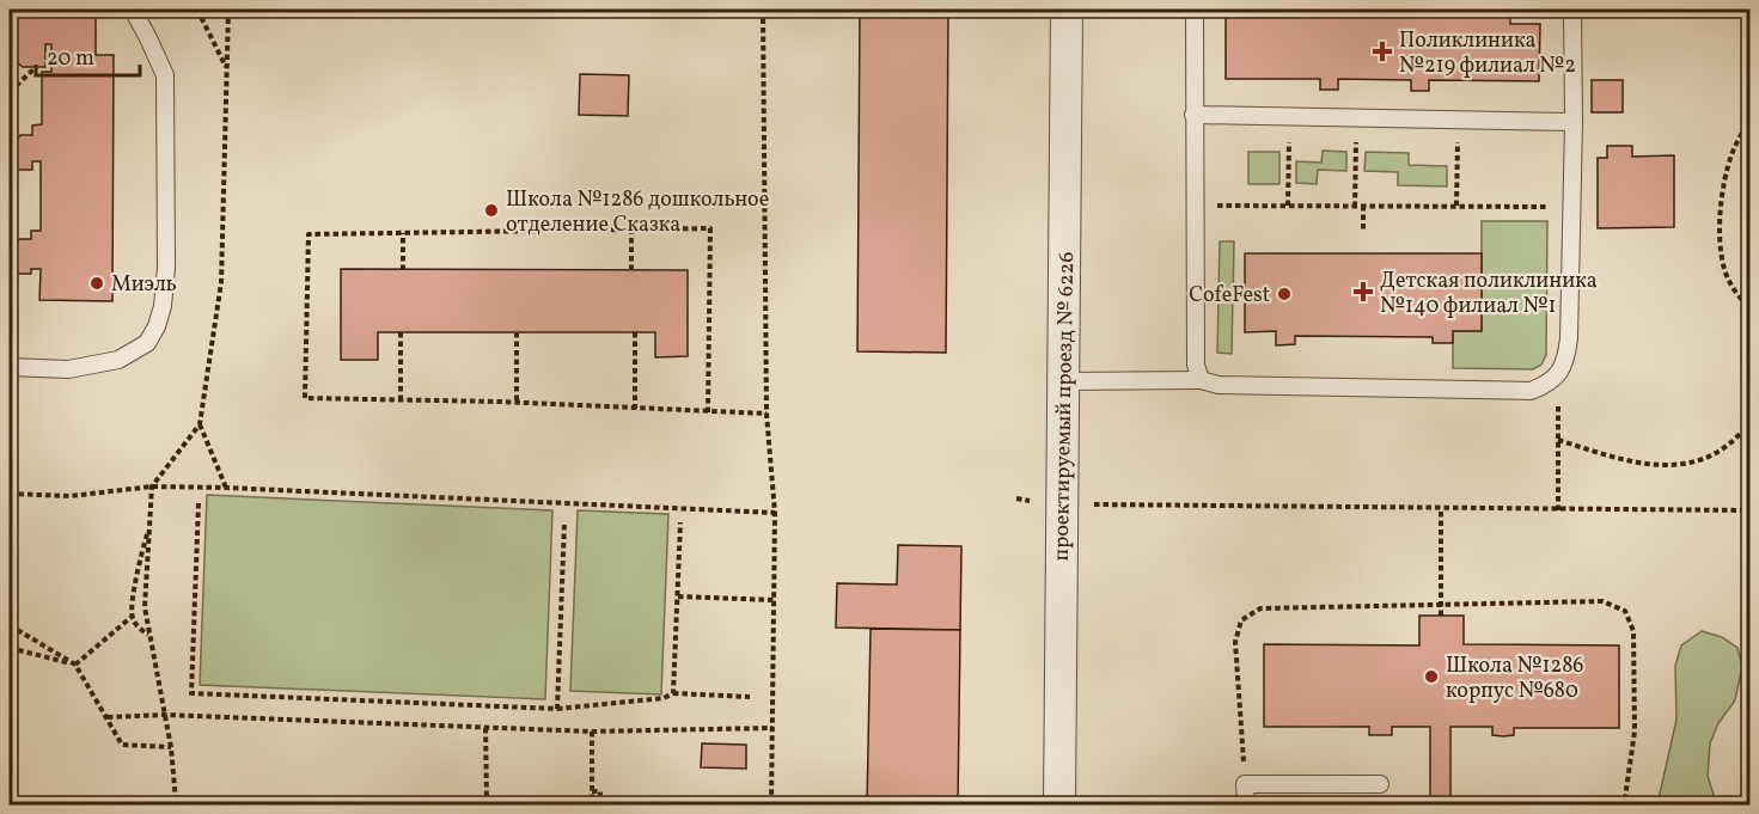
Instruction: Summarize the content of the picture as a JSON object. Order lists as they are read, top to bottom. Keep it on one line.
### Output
{"streets":{"street":["проектируемый проезд № 6226"]},"places":{"health":["Поликлиника №219 филиал №2","Детская поликлиника №140 филиал №1"],"other":["Школа №1286 дошкольное отделение Сказка","Миэль","CofeFest","Школа №1286 корпус №680"]},"scale_bar":"20 m"}
